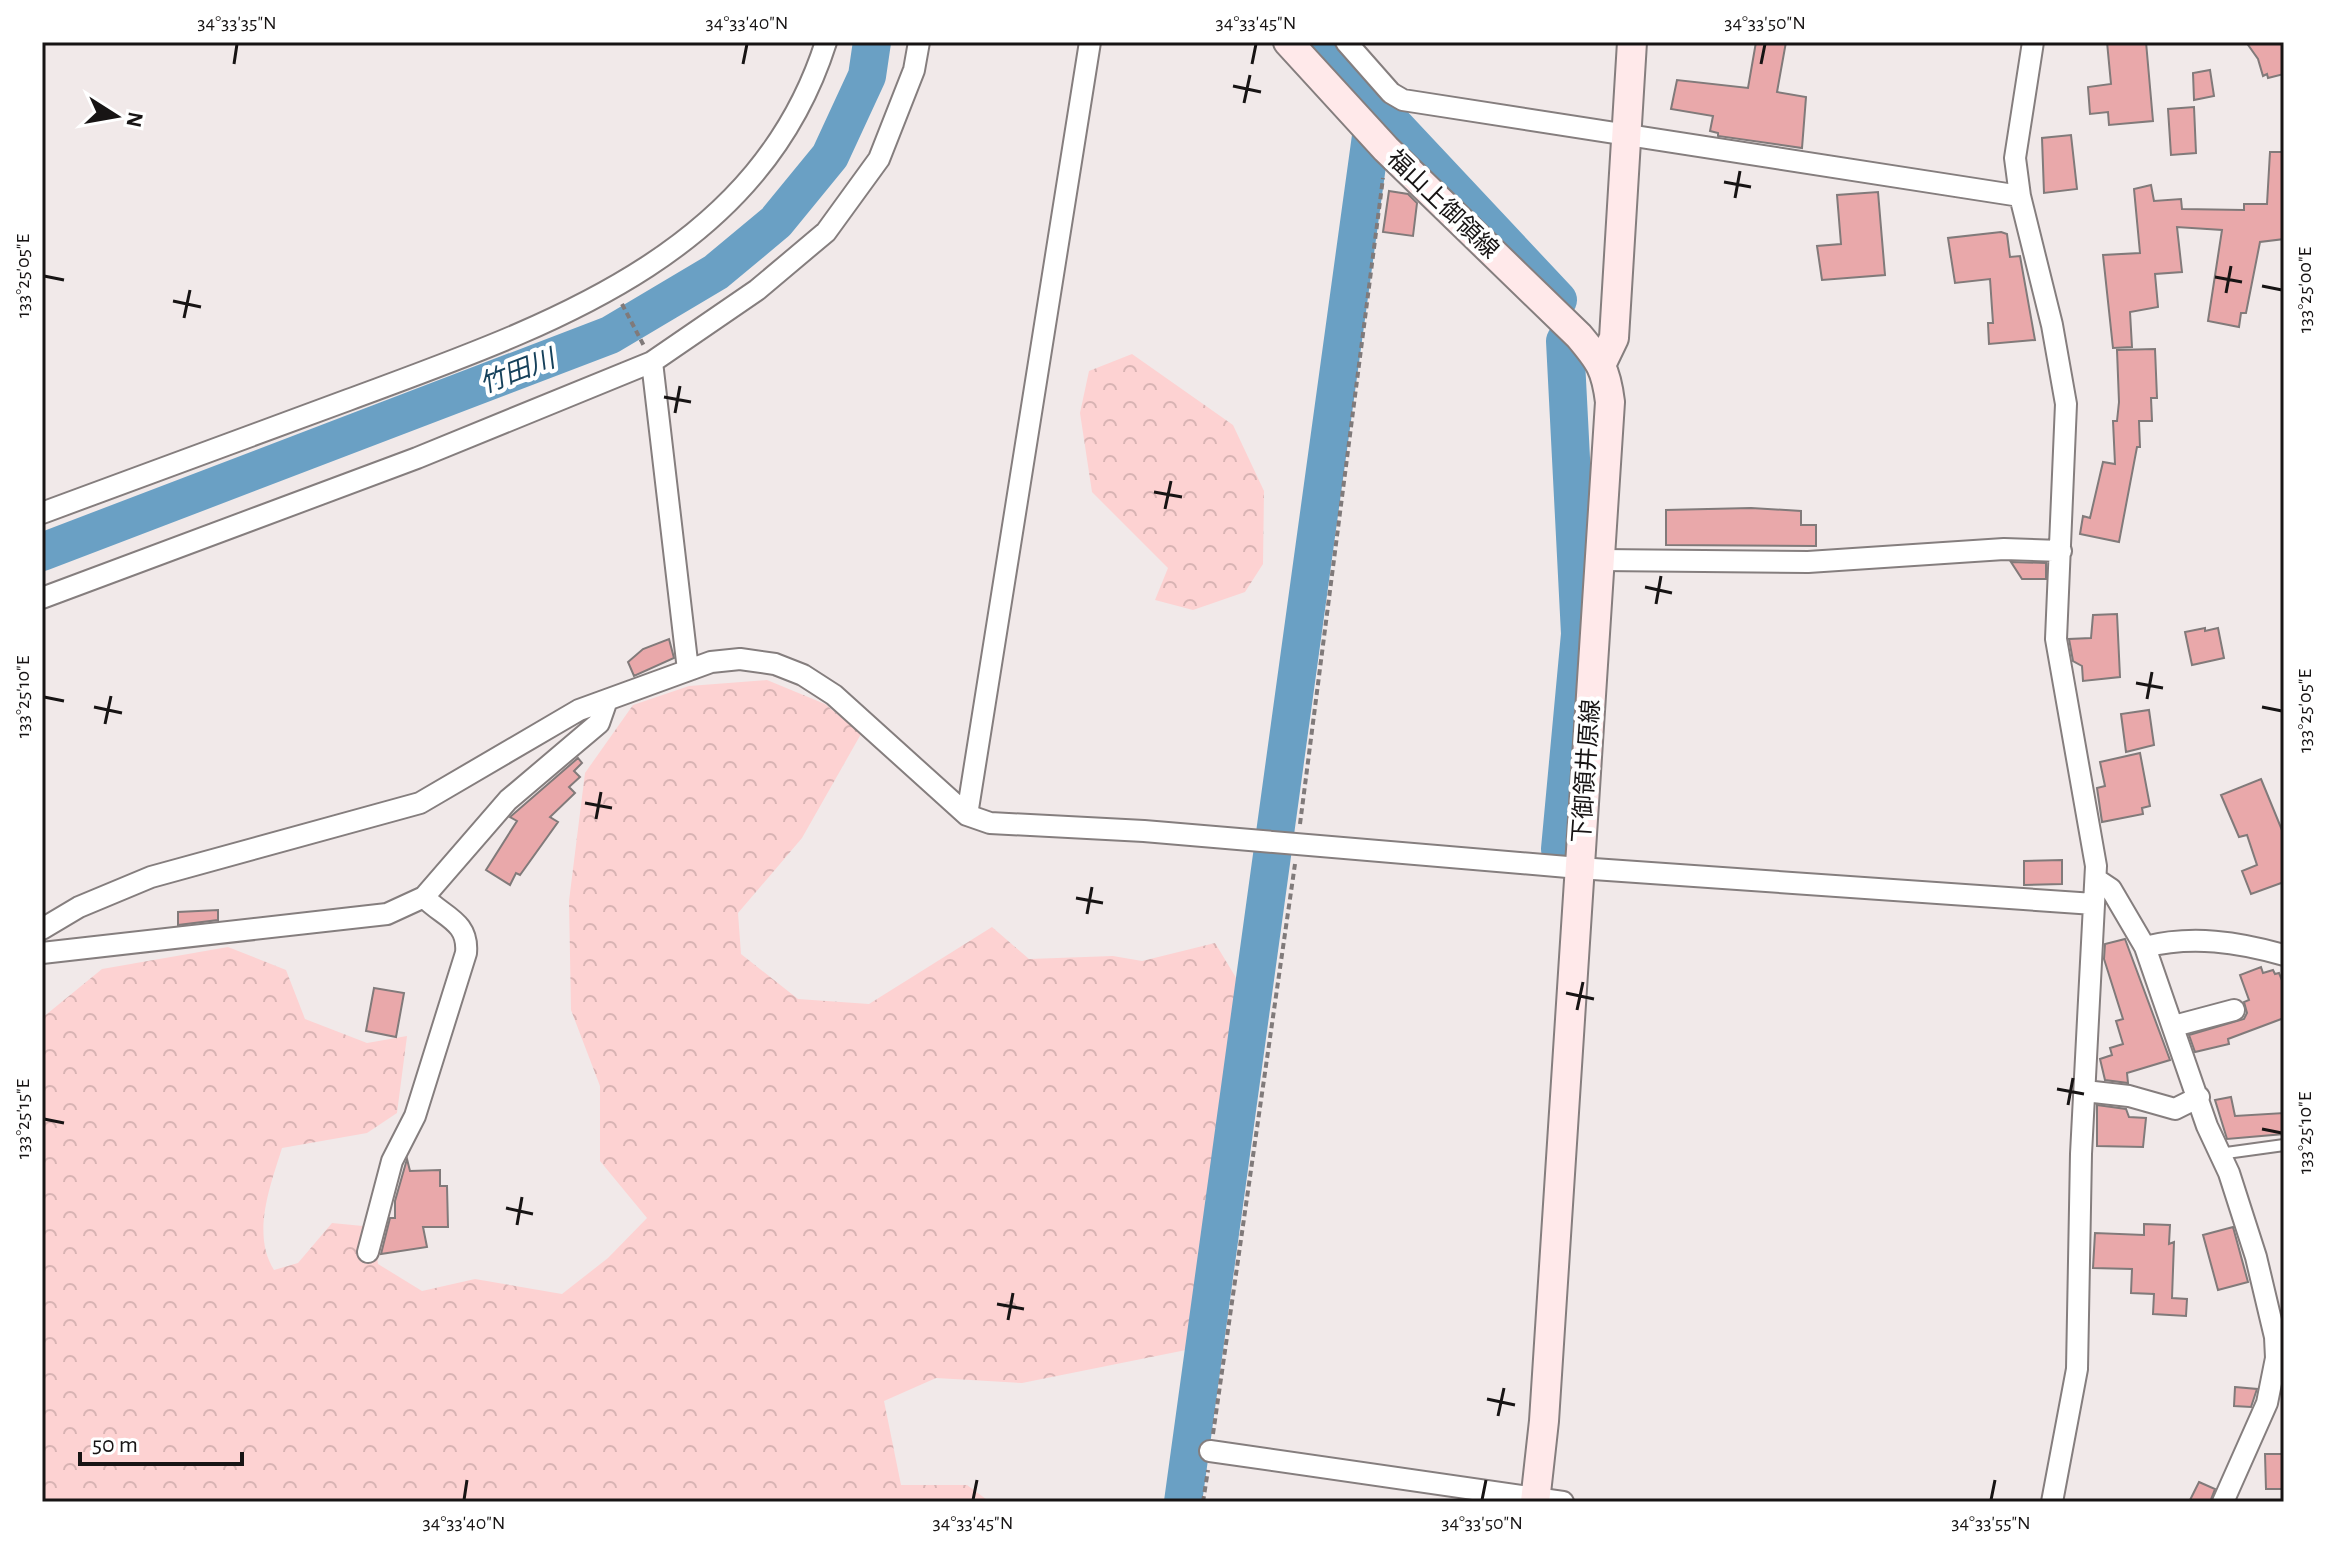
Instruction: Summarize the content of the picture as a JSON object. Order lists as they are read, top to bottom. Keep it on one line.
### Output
{"streets":{"main road":["福山上御領線","下御領井原線"]},"crossings":[["福山上御領線","下御領井原線"]],"water":["竹田川"],"scale_bar":"50 m","north":"right","coordinates":["34°33'35\"N","34°33'40\"N","34°33'45\"N","34°33'50\"N","133°25'05\"E","133°25'00\"E","133°25'10\"E","133°25'15\"E","34°33'55\"N"]}
